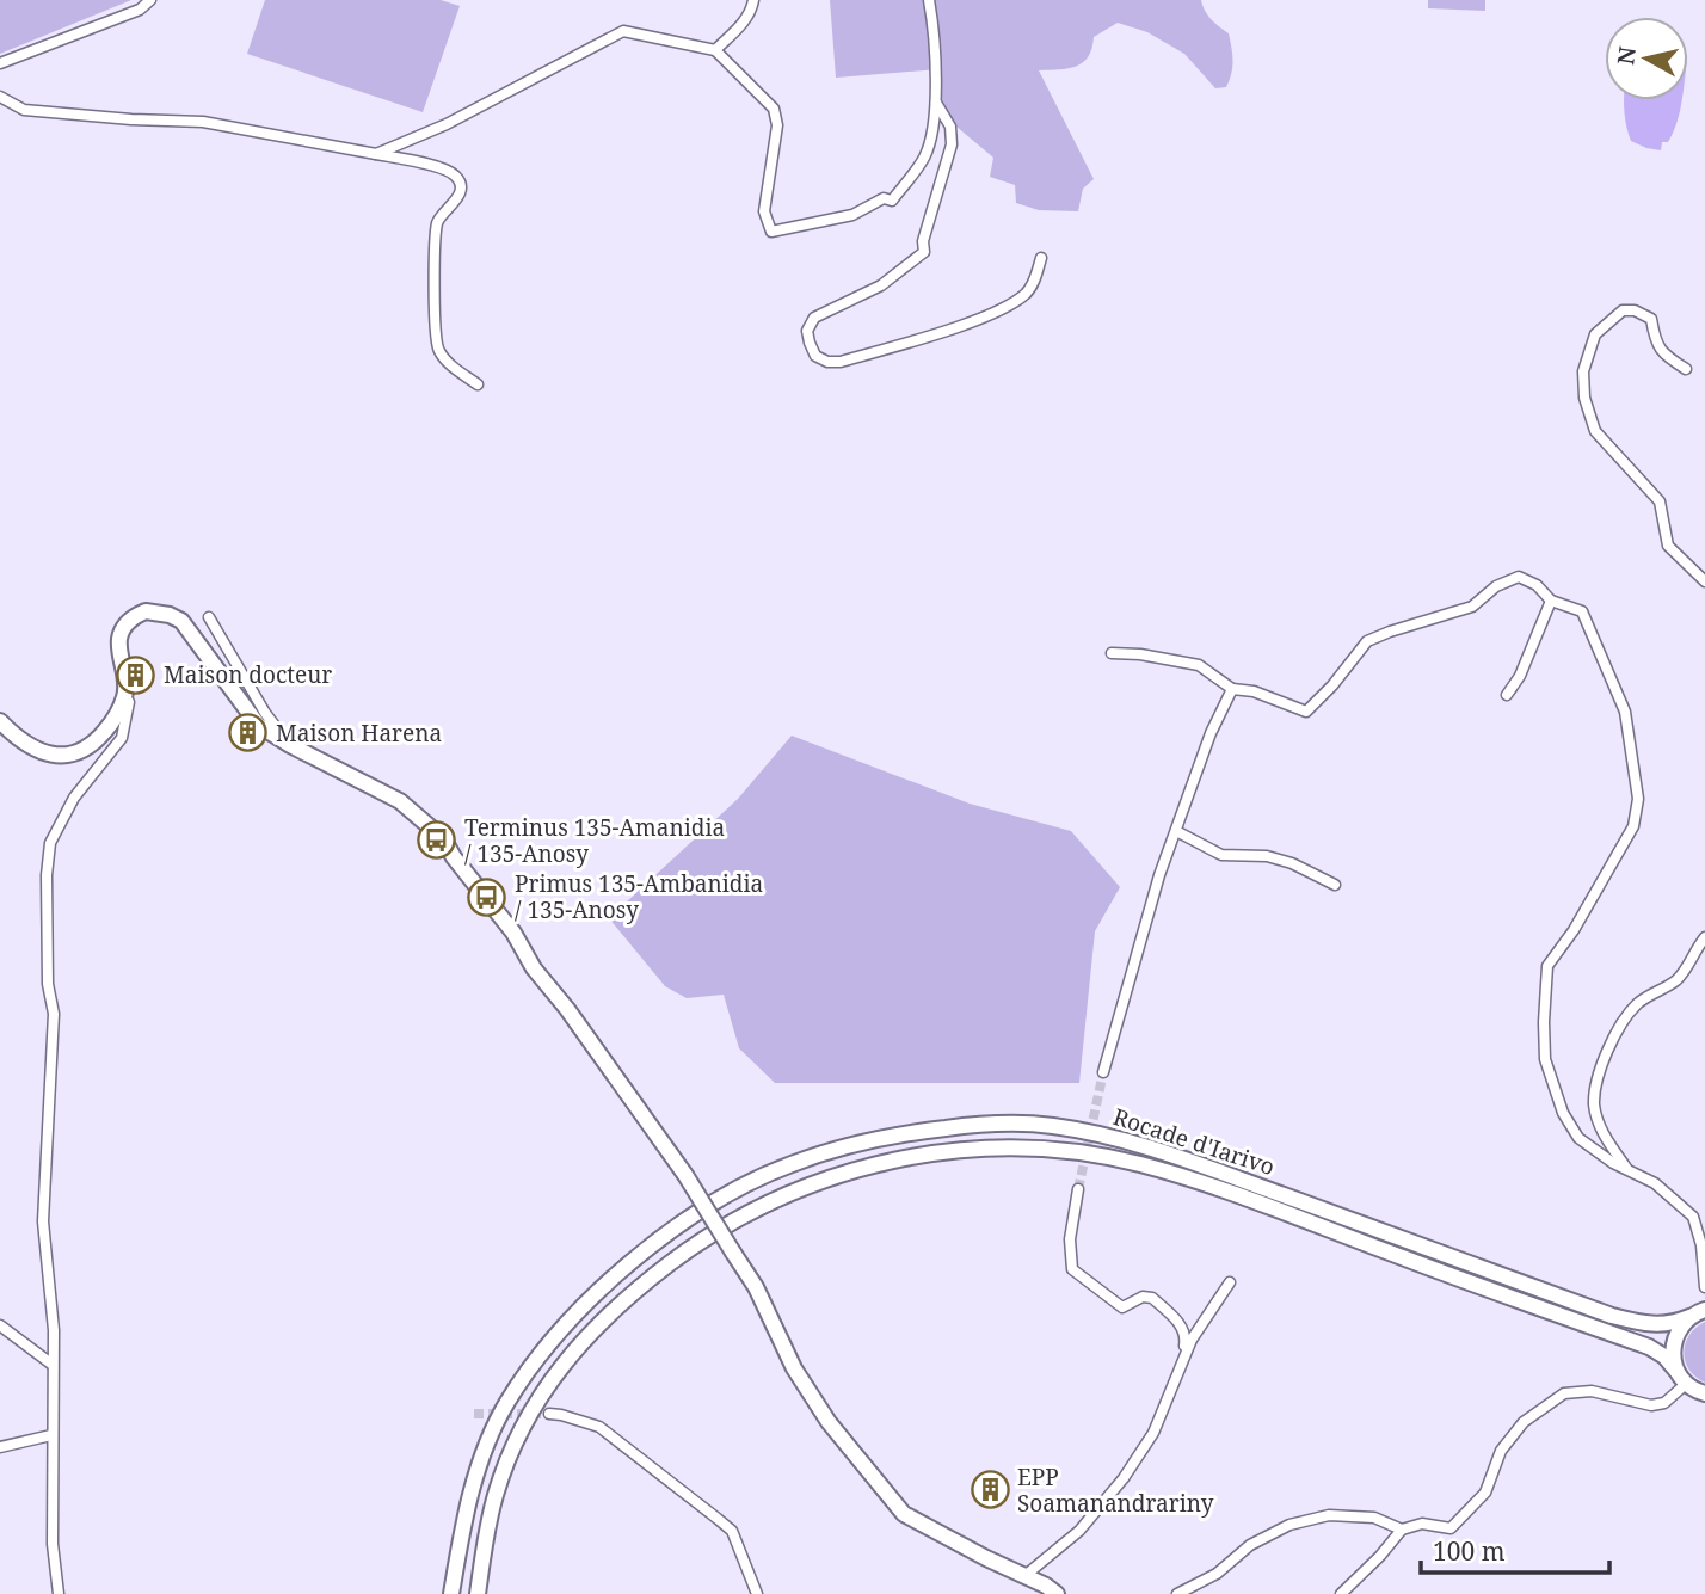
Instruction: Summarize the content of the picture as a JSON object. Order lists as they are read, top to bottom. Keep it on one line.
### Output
{"streets":{"main road":["Rocade d'Iarivo"]},"places":{"building":["Maison docteur","Maison Harena","EPP Soamanandrariny"],"bus stop":["Terminus 135-Amanidia / 135-Anosy","Primus 135-Ambanidia / 135-Anosy"]},"scale_bar":"100 m","north":"left"}
